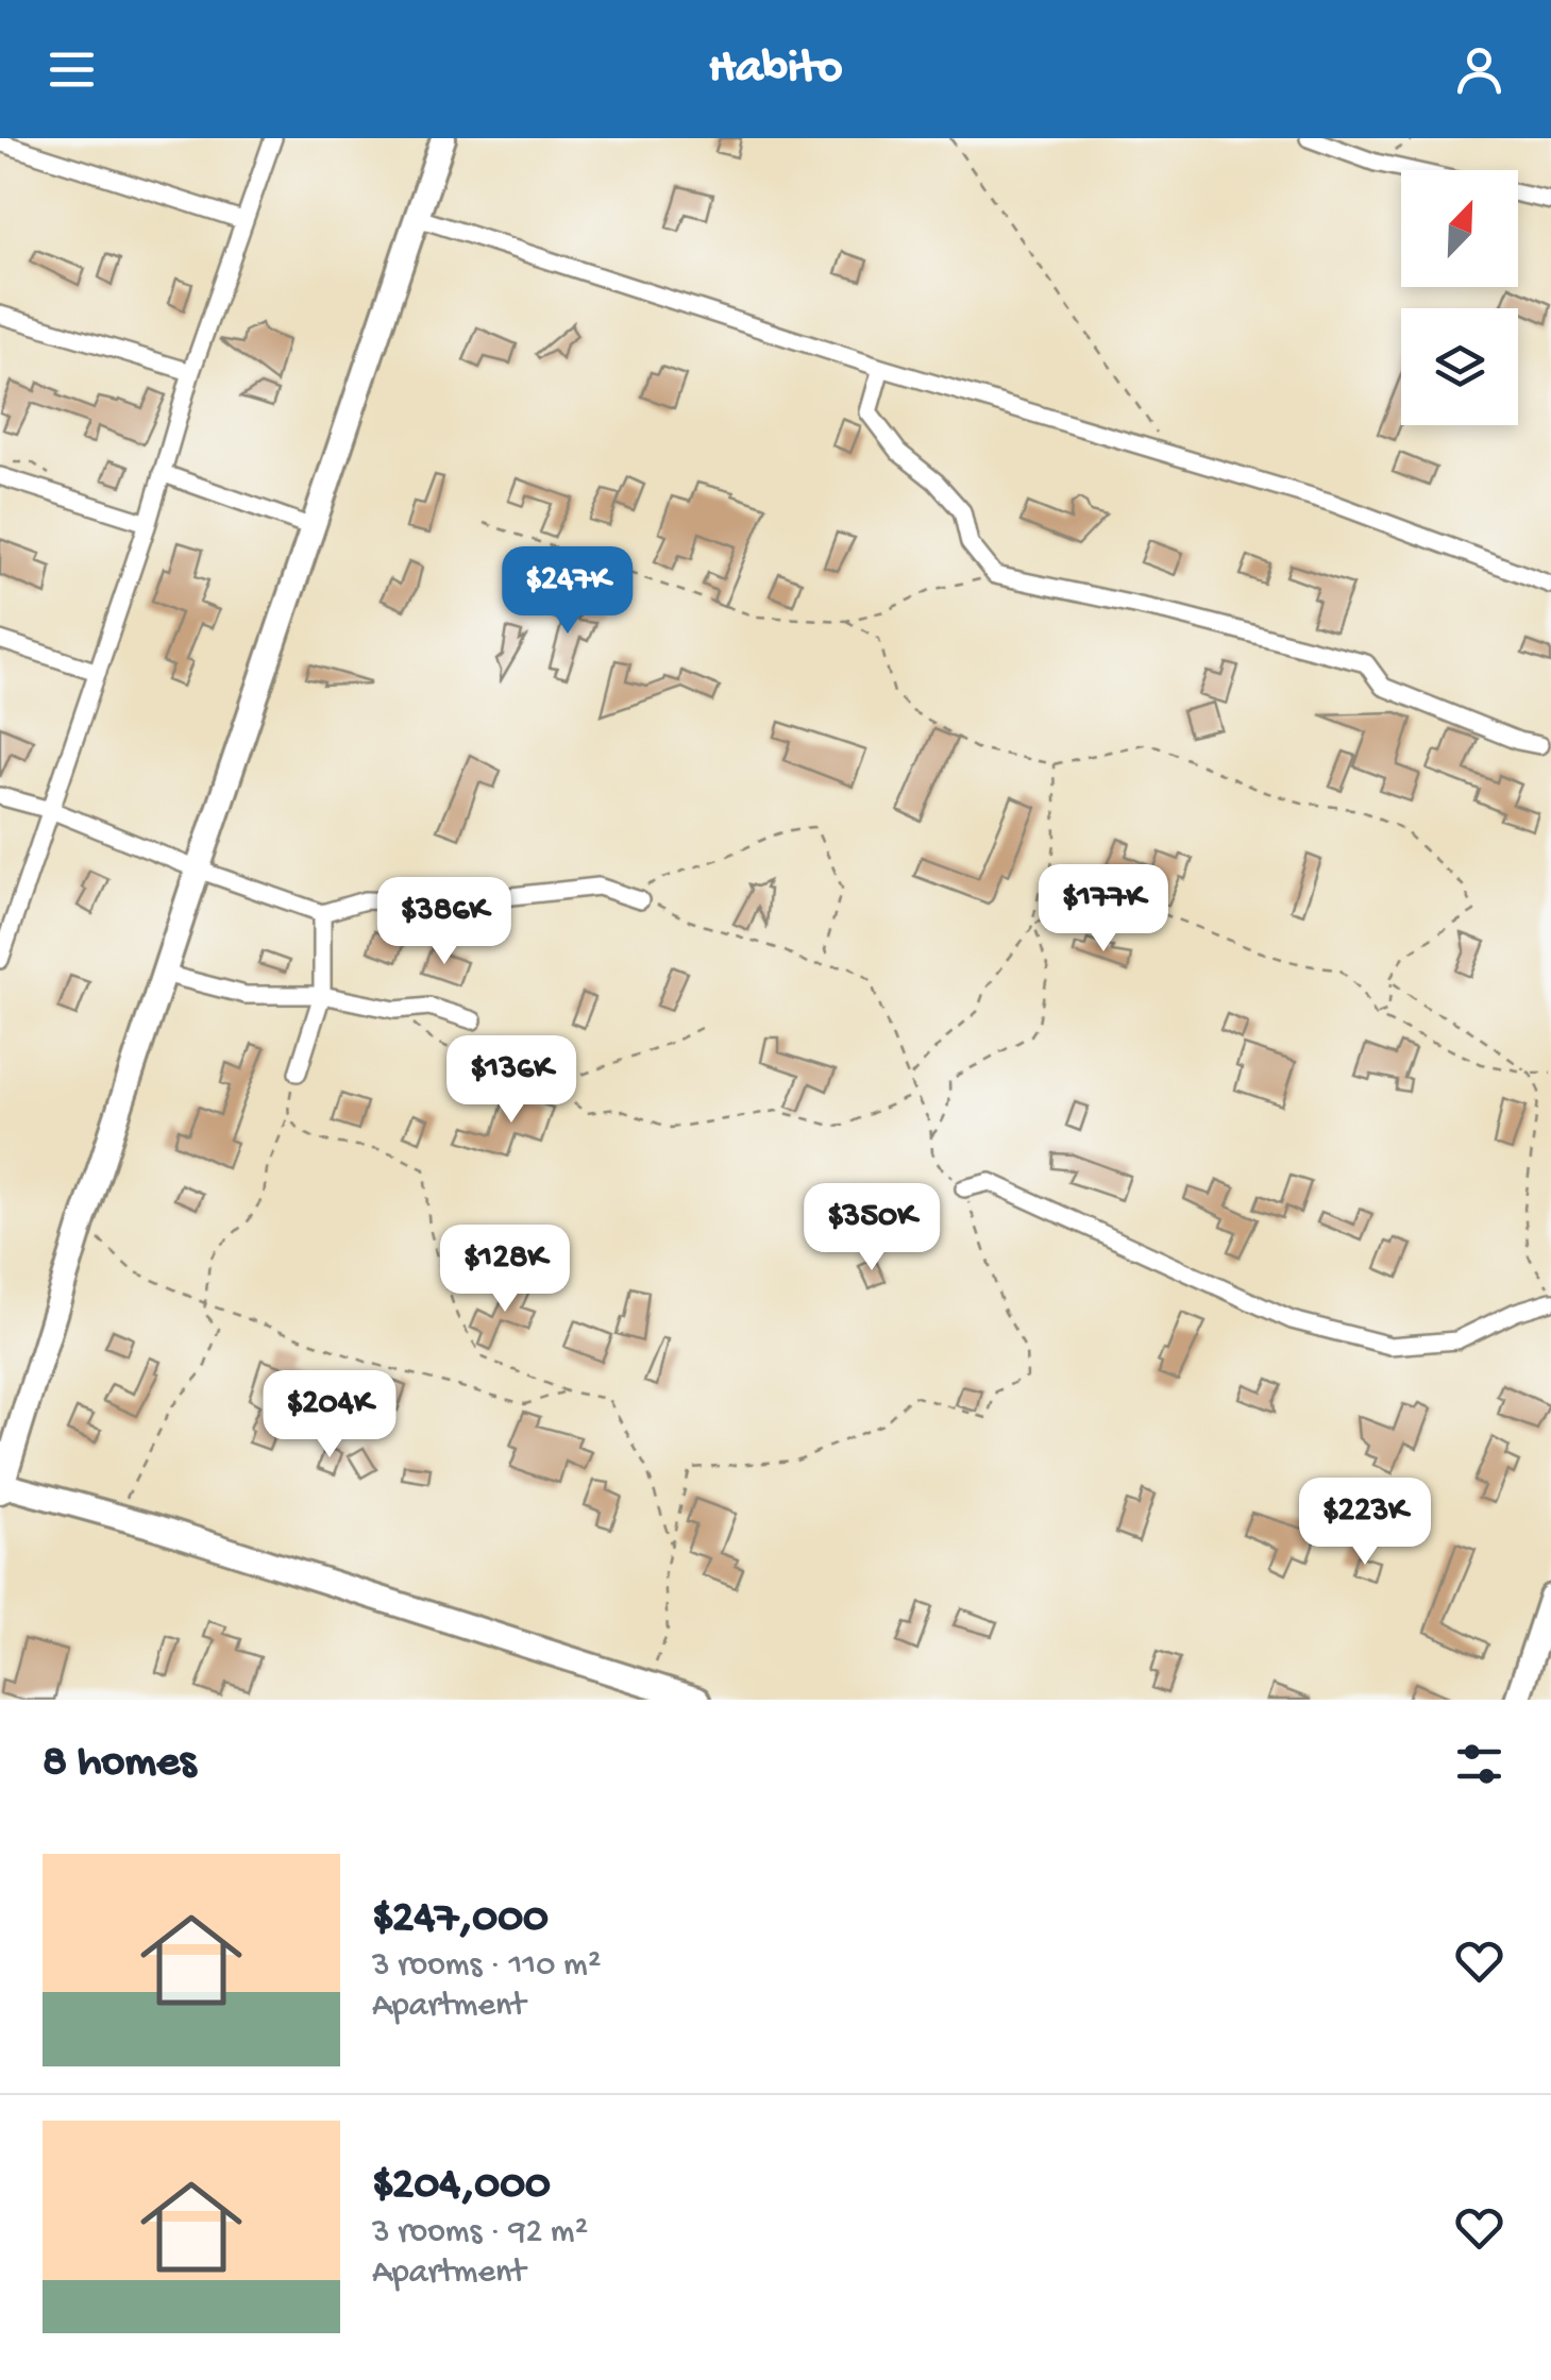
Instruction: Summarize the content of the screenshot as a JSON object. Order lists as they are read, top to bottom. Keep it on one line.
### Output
{"north":"top right","page":{"header":"Habito","price":["$247K","$177K","$386K","$136K","$350K","$128K","$204K","$223K"],"heading":"8 homes","list":[{"name":"$247,000","note":"3 rooms · 110 m² · Apartment"},{"name":"$204,000","note":"3 rooms · 92 m² · Apartment"}]}}
